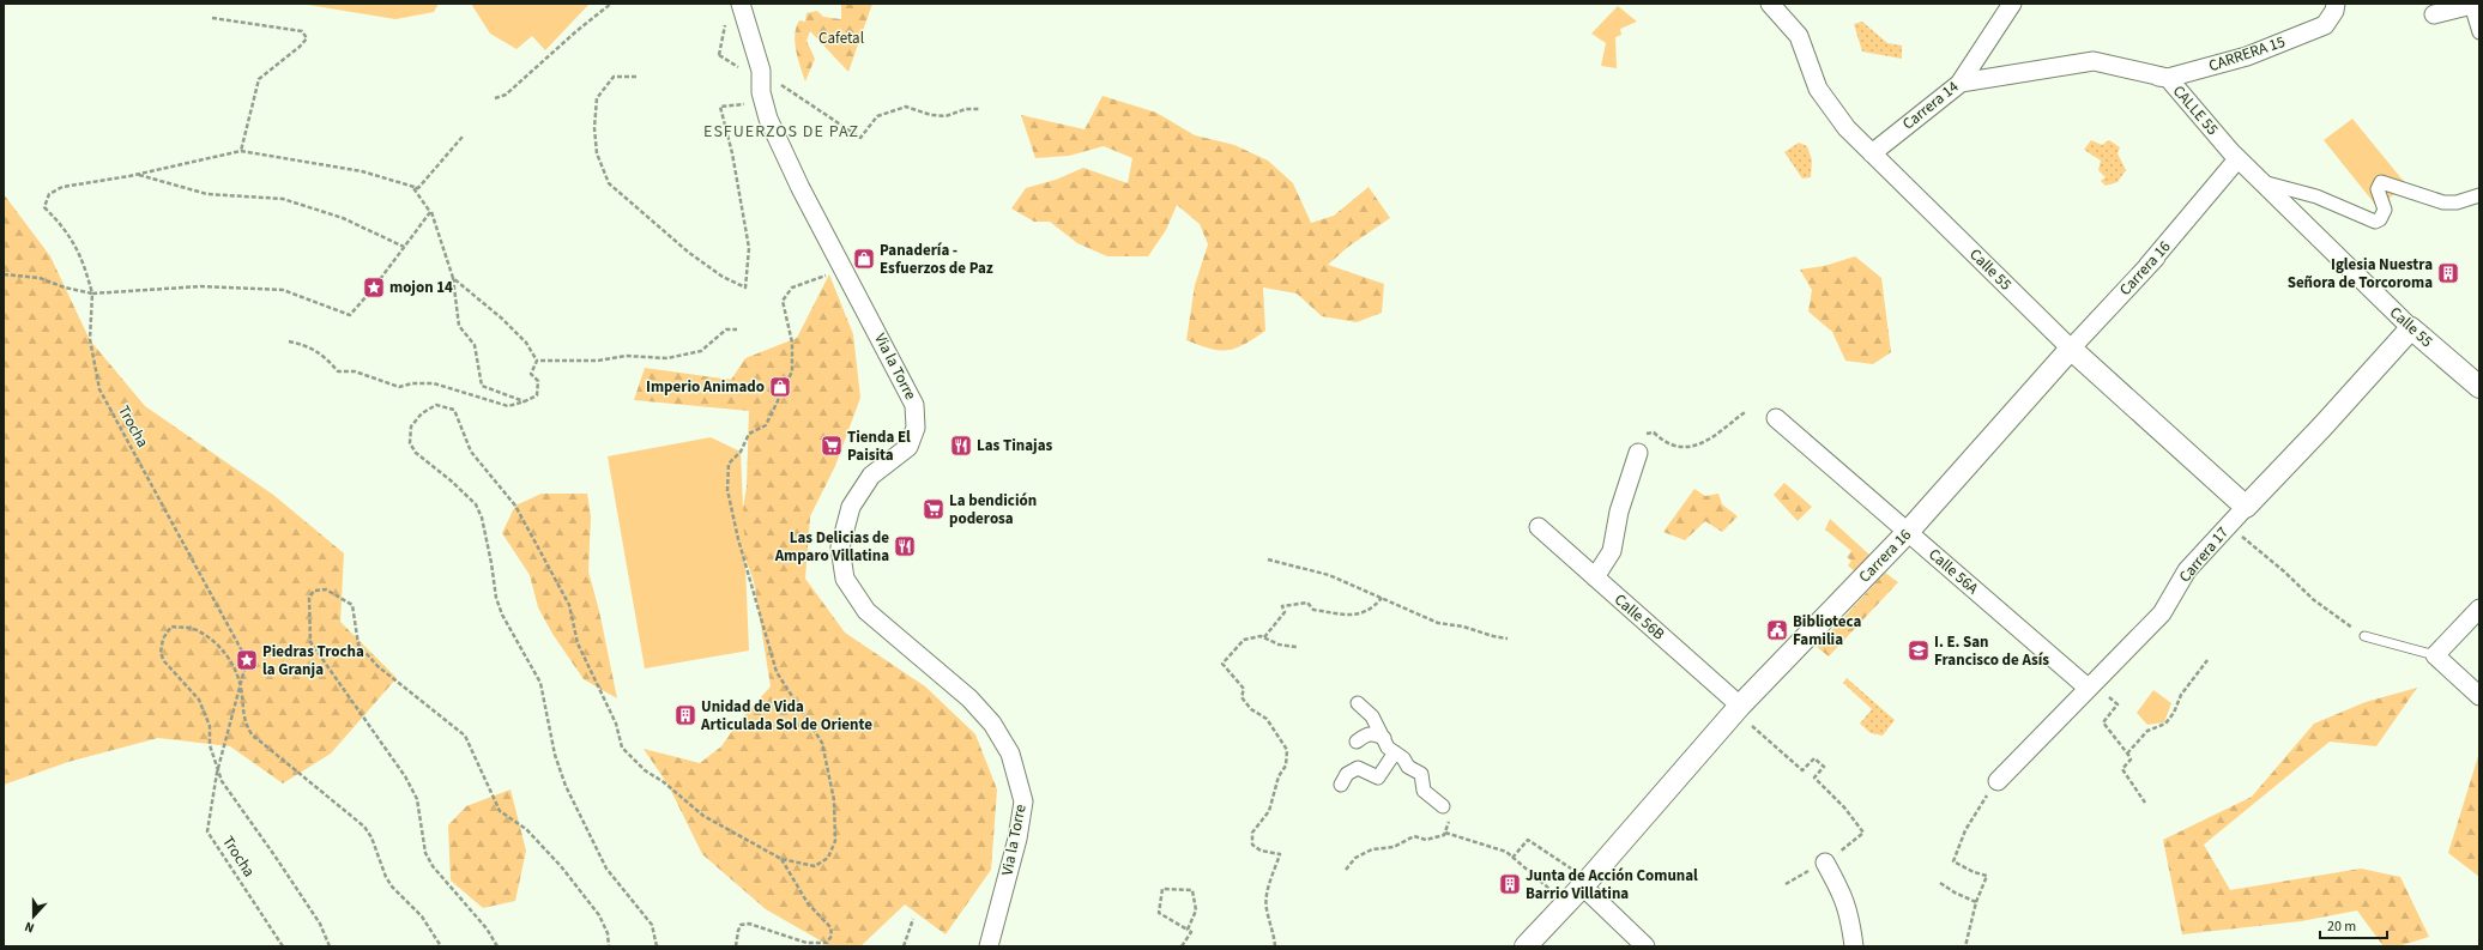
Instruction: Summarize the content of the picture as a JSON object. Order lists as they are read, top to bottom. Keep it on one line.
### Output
{"streets":{"street":["CARRERA 15","Carrera 14","CALLE 55","Carrera 16","Calle 55","Via la Torre","Carrera 17","Calle 56A","Calle 56B"],"path":["Trocha"]},"crossings":[["CARRERA 15","CALLE 55"],["Carrera 14","CALLE 55"],["Carrera 14","Calle 55"],["CALLE 55","Carrera 16"],["CALLE 55","Calle 55"],["Carrera 16","Calle 55"],["Carrera 16","Calle 56A"],["Carrera 16","Calle 56B"],["Calle 55","Carrera 17"],["Carrera 17","Calle 56A"]],"districts":["ESFUERZOS DE PAZ"],"parks":["Cafetal"],"places":{"shop":["Panadería - Esfuerzos de Paz","Imperio Animado"],"building":["Iglesia Nuestra Señora de Torcoroma","Unidad de Vida Articulada Sol de Oriente","Junta de Acción Comunal Barrio Villatina"],"place":["mojon 14","Piedras Trocha la Granja"],"supermarket":["Tienda El Paisita","La bendición poderosa"],"restaurant":["Las Tinajas","Las Delicias de Amparo Villatina"],"public building":["Biblioteca Familia"],"school or university":["I. E. San Francisco de Asís"]},"scale_bar":"20 m","north":"bottom"}
